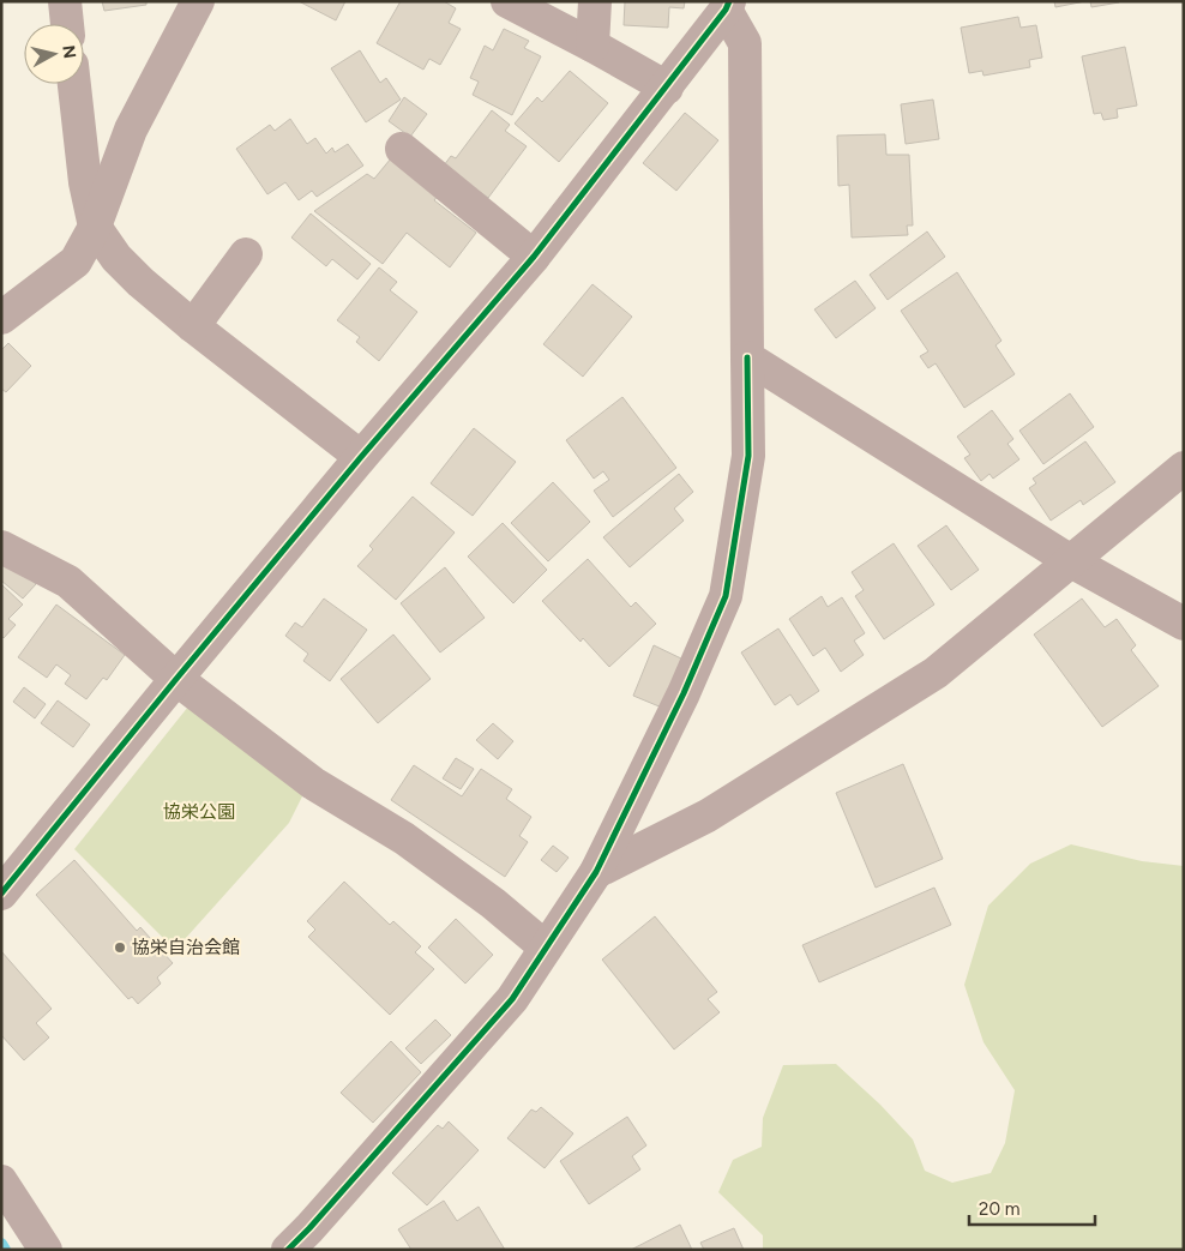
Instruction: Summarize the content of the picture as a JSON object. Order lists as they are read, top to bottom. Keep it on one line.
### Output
{"parks":["協栄公園"],"places":["協栄自治会館"],"scale_bar":"20 m","north":"right"}
